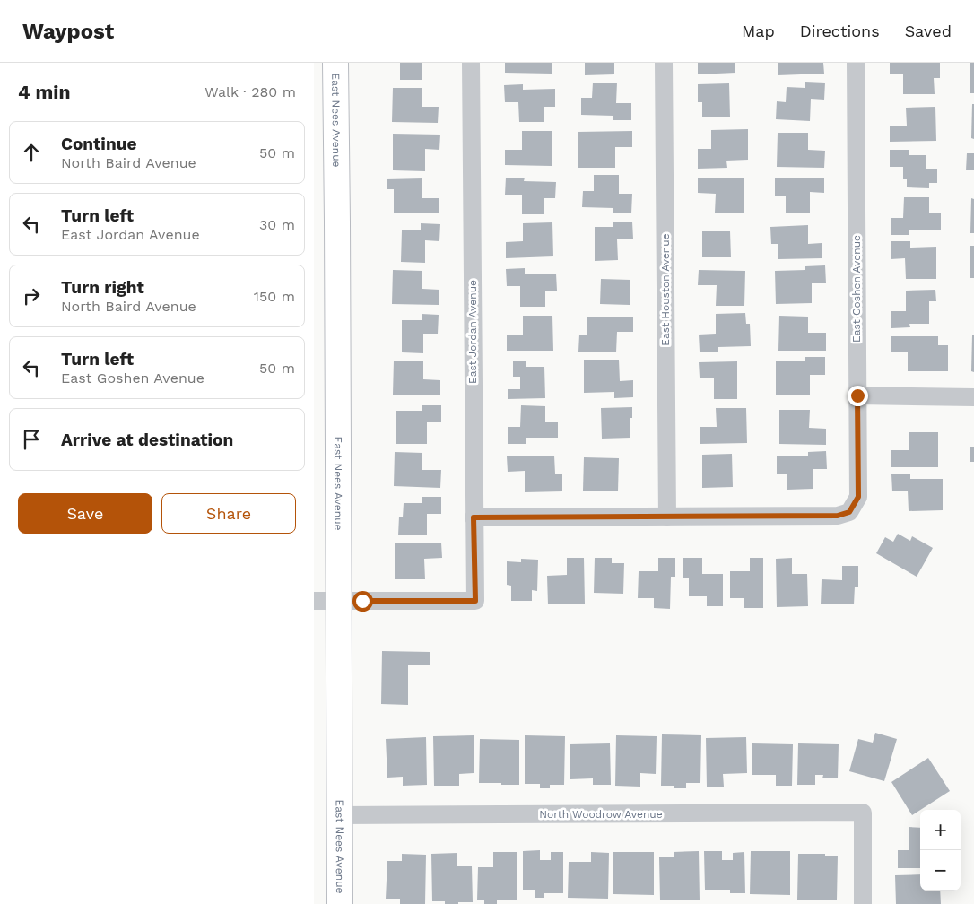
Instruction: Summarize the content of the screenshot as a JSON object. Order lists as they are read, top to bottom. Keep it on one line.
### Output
{"streets":{"main road":["East Nees Avenue"],"street":["East Goshen Avenue","East Houston Avenue","East Jordan Avenue","North Woodrow Avenue"]},"crossings":[["East Nees Avenue","East Jordan Avenue"],["East Nees Avenue","North Woodrow Avenue"],["East Goshen Avenue","East Houston Avenue"]],"page":{"header":"Waypost","nav":["Map","Directions","Saved"],"heading":["4 min","Walk · 280 m"],"list":[["Continue","North Baird Avenue","50 m"],["Turn left","East Jordan Avenue","30 m"],["Turn right","North Baird Avenue","150 m"],["Turn left","East Goshen Avenue","50 m"],"Arrive at destination"],"buttons":["Save","Share"],"map_buttons":["+","−"]}}
